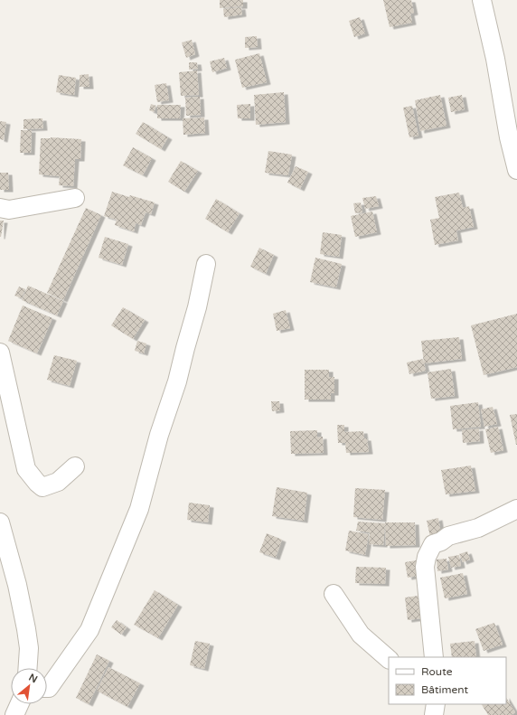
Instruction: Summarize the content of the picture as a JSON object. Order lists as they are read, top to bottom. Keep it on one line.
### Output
{"legend":["Route","Bâtiment"],"north":"top right"}
